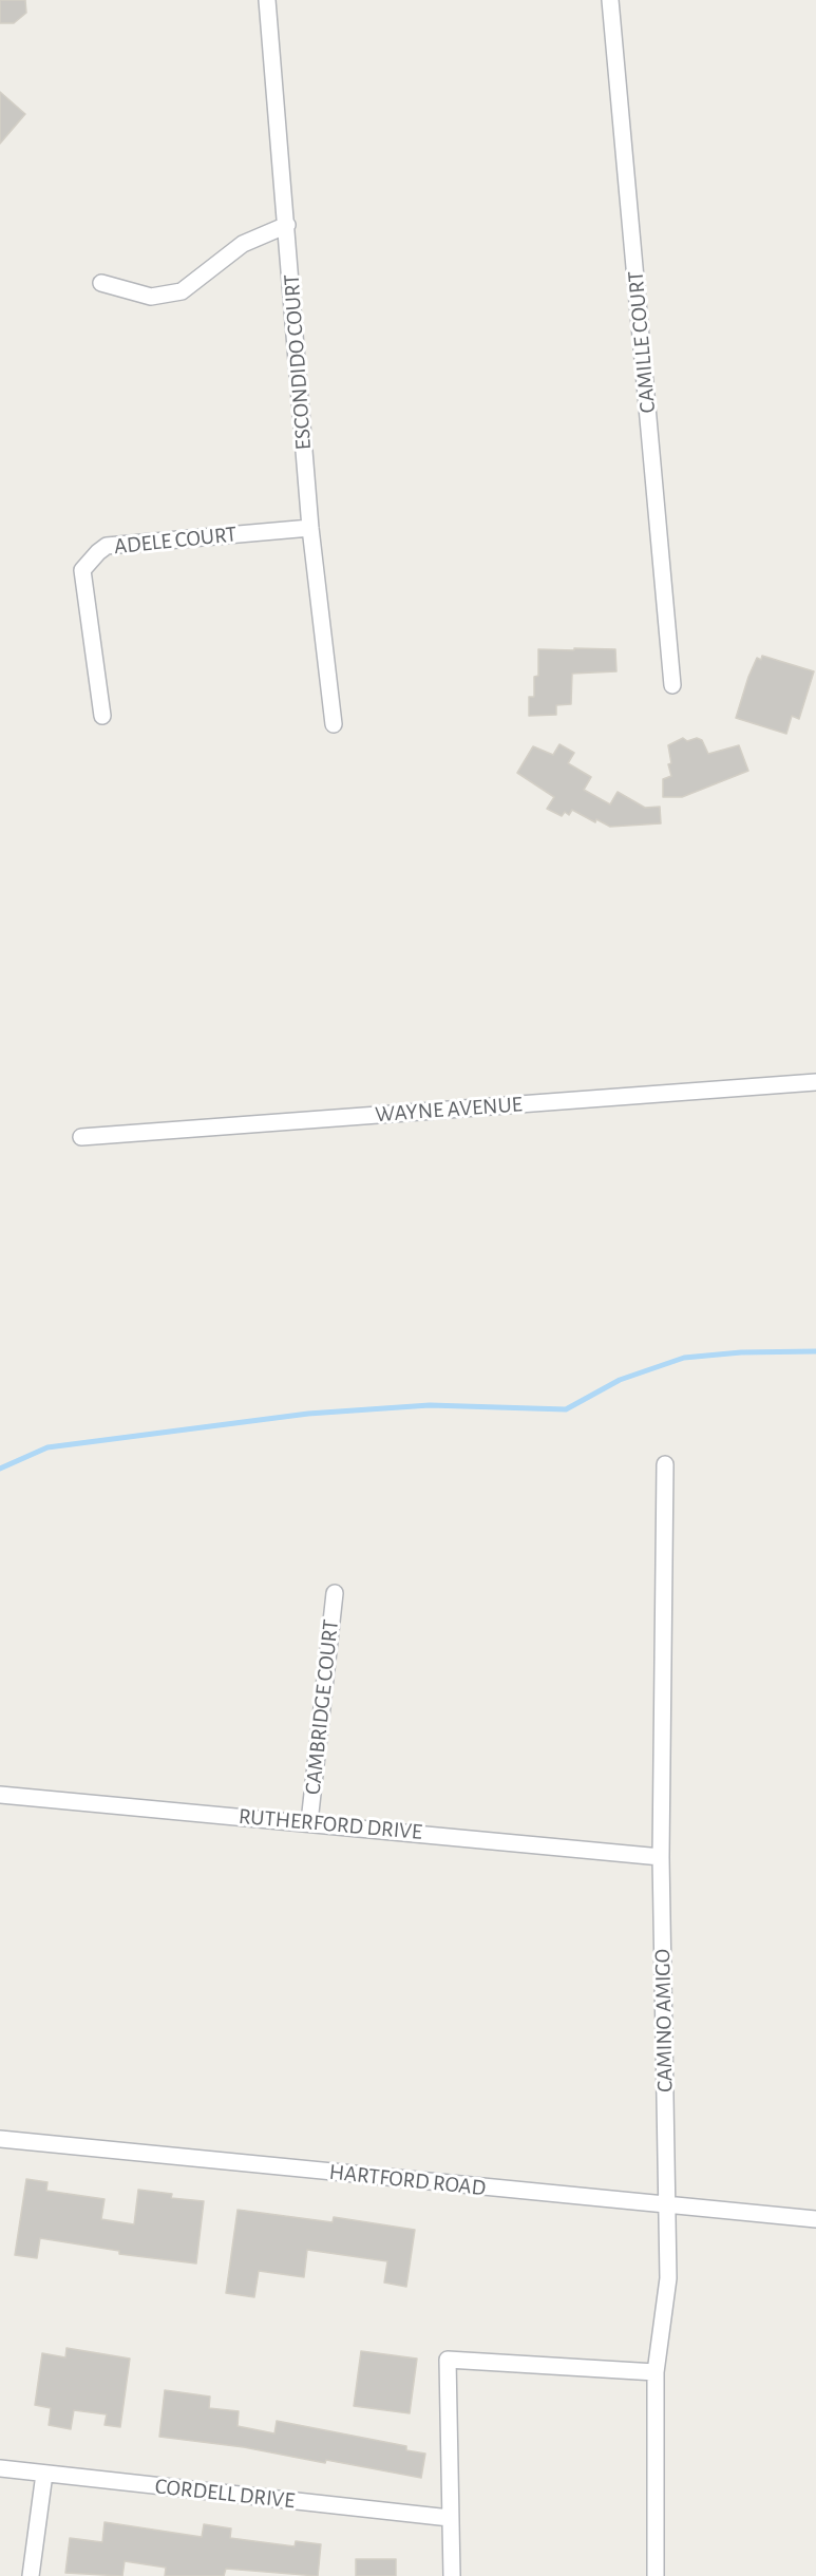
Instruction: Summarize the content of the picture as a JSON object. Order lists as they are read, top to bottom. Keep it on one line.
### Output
{"streets":{"street":["CAMILLE COURT","ESCONDIDO COURT","ADELE COURT","WAYNE AVENUE","CAMBRIDGE COURT","RUTHERFORD DRIVE","CAMINO AMIGO","HARTFORD ROAD","CORDELL DRIVE"]},"crossings":[["ESCONDIDO COURT","ADELE COURT"],["CAMBRIDGE COURT","RUTHERFORD DRIVE"],["RUTHERFORD DRIVE","CAMINO AMIGO"],["CAMINO AMIGO","HARTFORD ROAD"]]}
